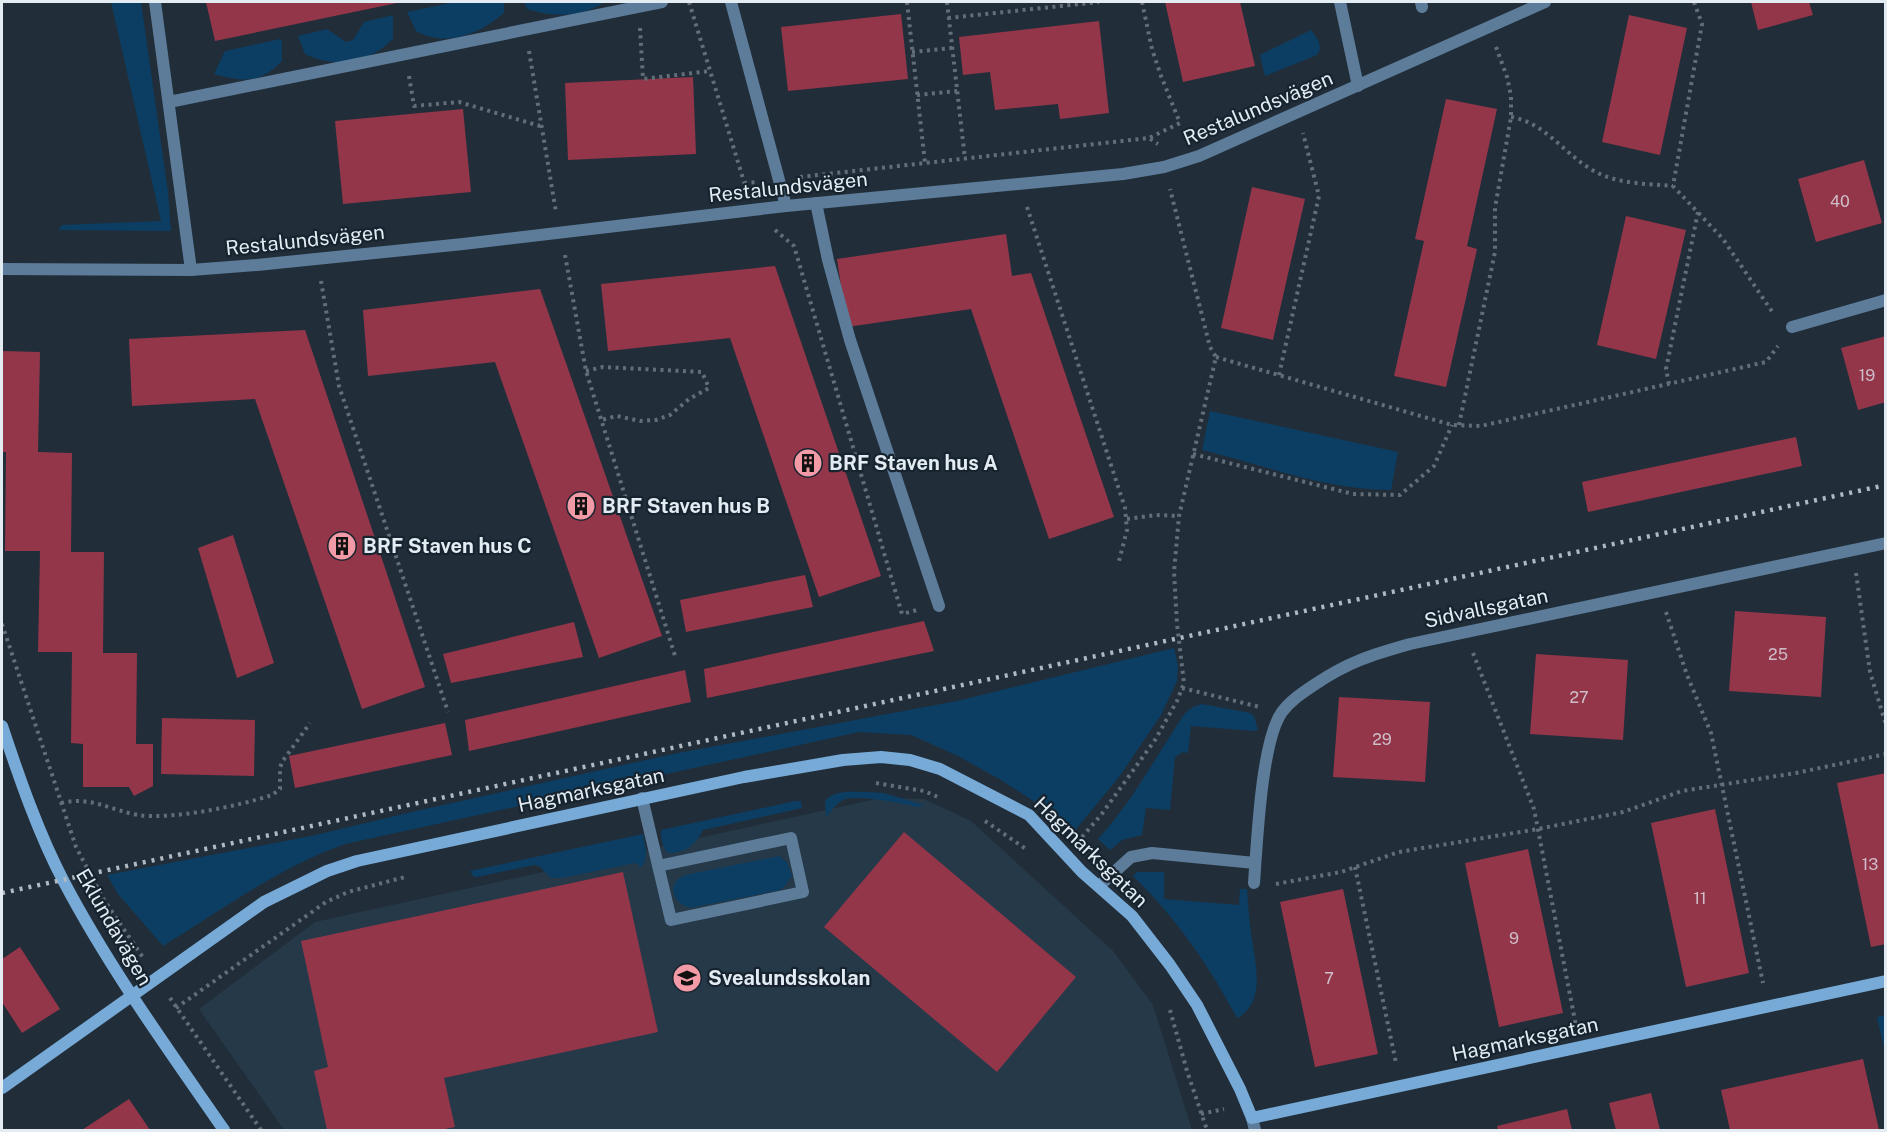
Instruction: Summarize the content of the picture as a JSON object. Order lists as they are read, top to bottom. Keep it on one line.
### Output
{"streets":{"street":["Restalundsvägen","Sidvallsgatan","Hagmarksgatan","Eklundavägen"]},"crossings":[["Hagmarksgatan","Eklundavägen"]],"places":{"building":["BRF Staven hus A","BRF Staven hus B","BRF Staven hus C"],"school or university":["Svealundsskolan"]},"house_numbers":["40","19","25","27","29","13","11","9","7"]}
